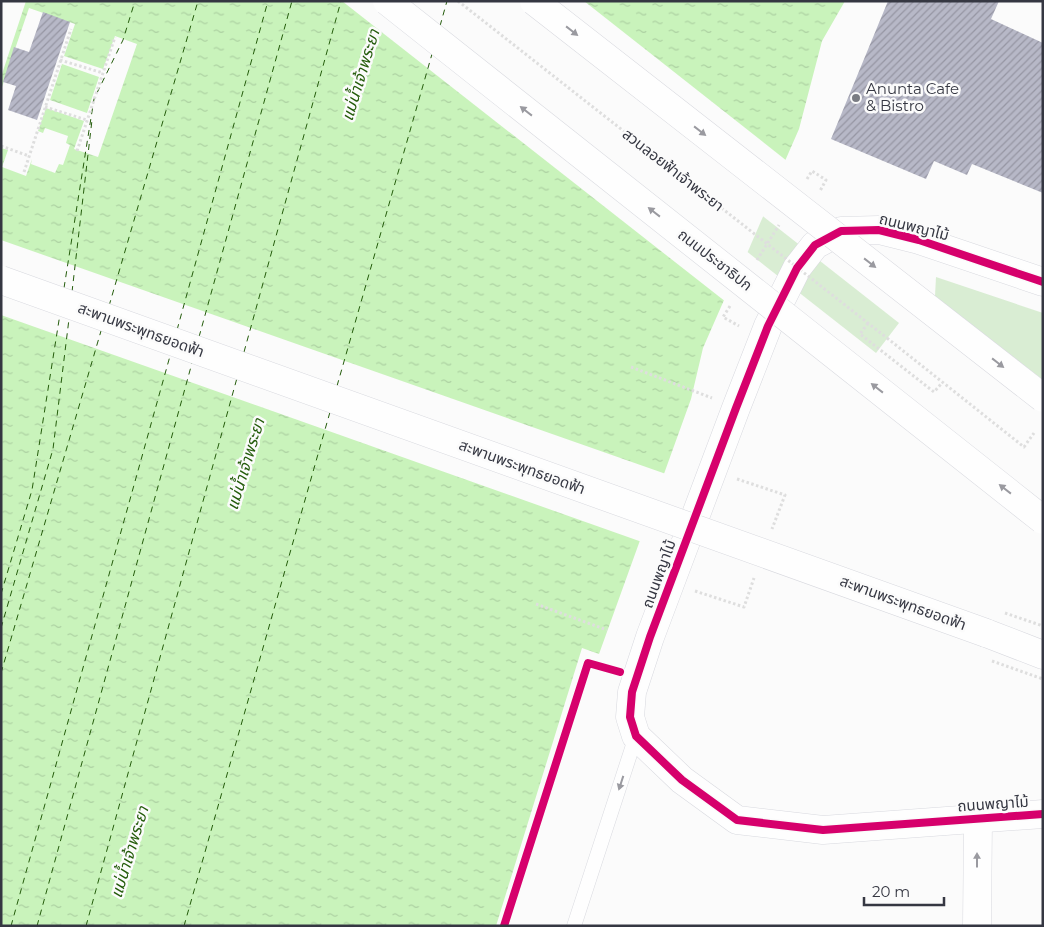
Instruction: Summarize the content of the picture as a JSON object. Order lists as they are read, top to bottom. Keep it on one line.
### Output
{"streets":{"main road":["ถนนพญาไม้","ถนนประชาธิปก","สะพานพระพุทธยอดฟ้า"],"path":["สวนลอยฟ้าเจ้าพระยา"]},"water":["แม่น้ำเจ้าพระยา"],"places":["Anunta Cafe & Bistro"],"scale_bar":"20 m"}
